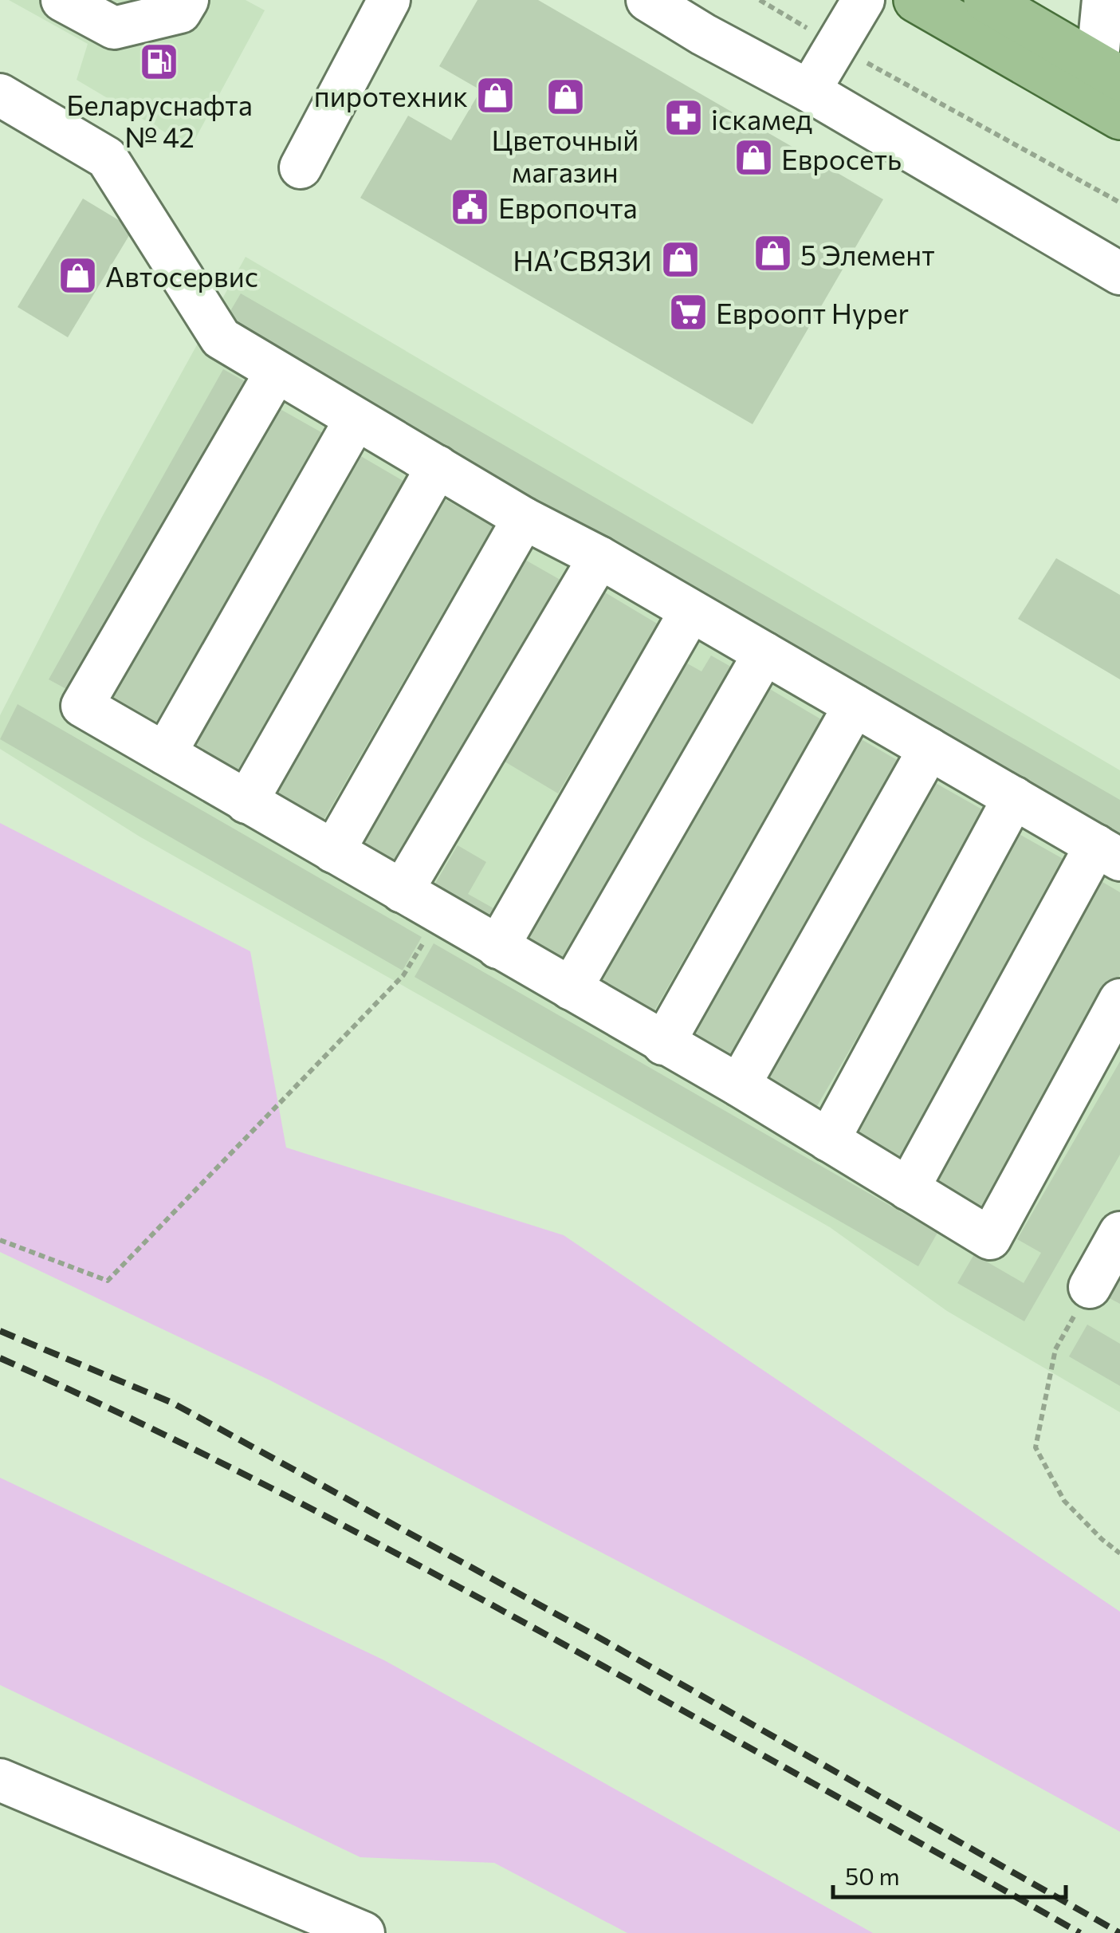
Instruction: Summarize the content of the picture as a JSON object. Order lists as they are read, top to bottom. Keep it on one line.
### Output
{"places":{"fuel station":["Беларуснафта № 42"],"shop":["пиротехник","Цветочный магазин","Евросеть","5 Элемент","НАʼСВЯЗИ","Автосервис"],"pharmacy":["іскамед"],"public building":["Европочта"],"supermarket":["Евроопт Hyper"]},"scale_bar":"50 m"}
